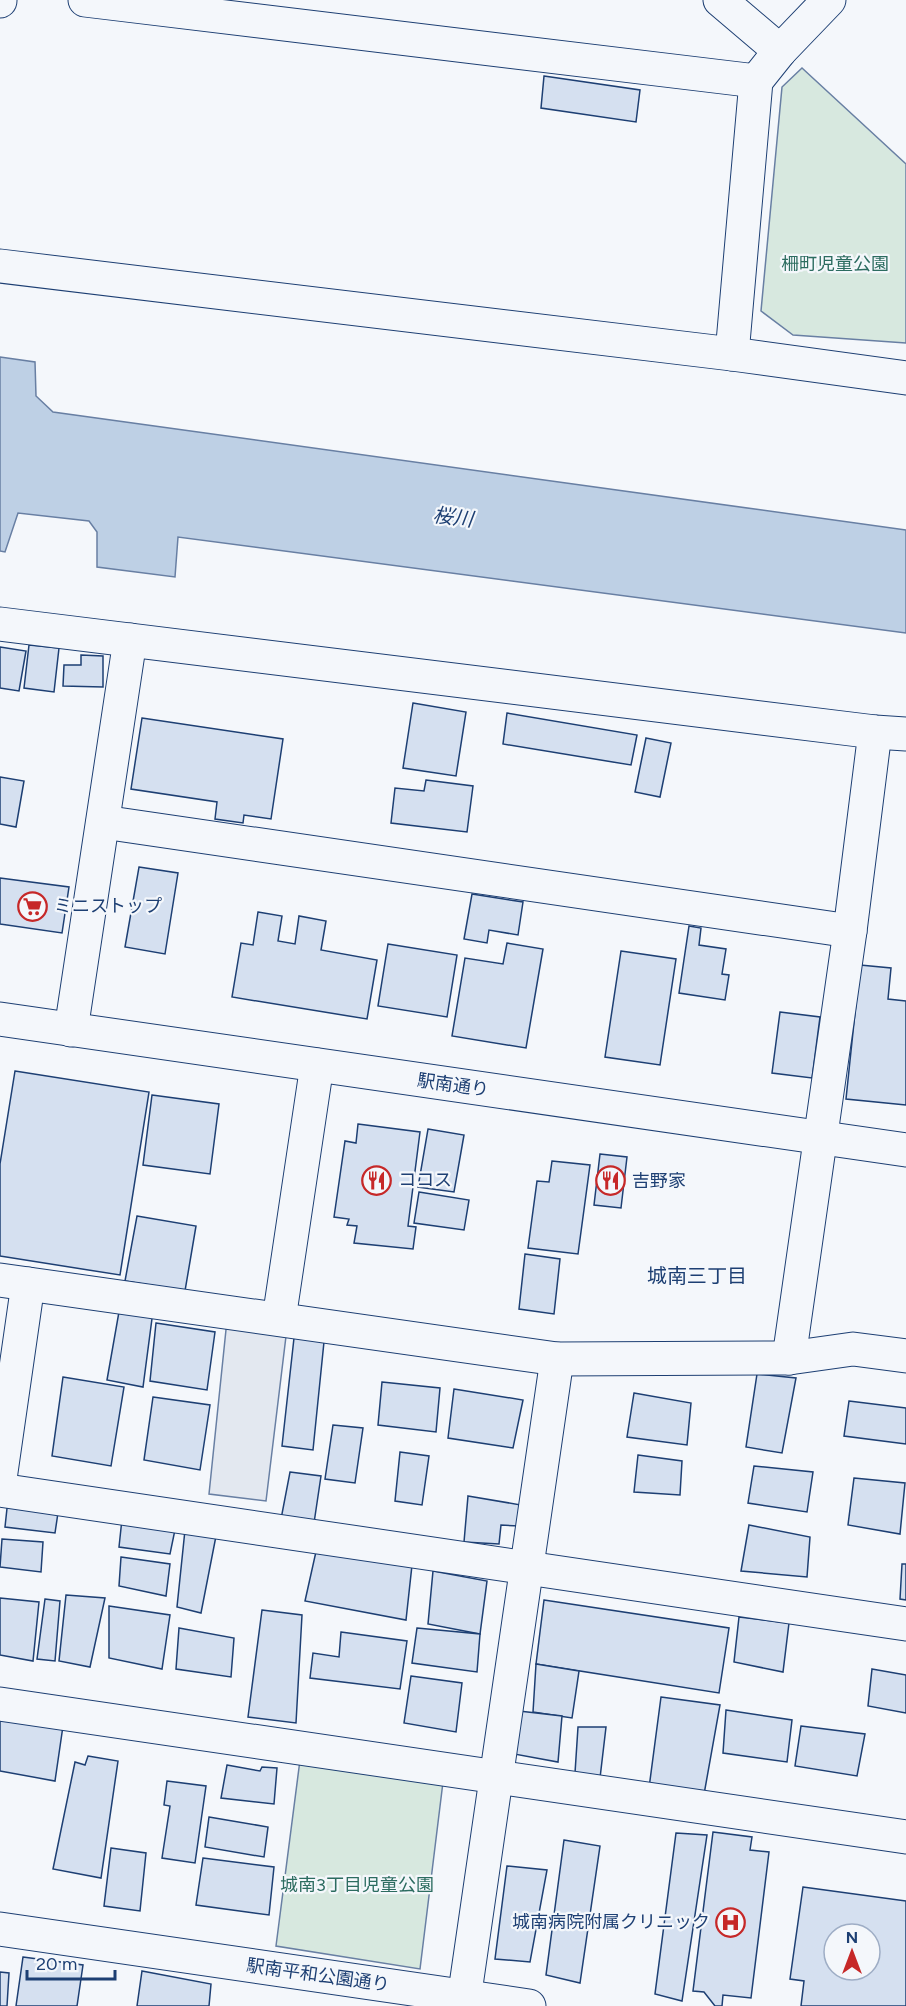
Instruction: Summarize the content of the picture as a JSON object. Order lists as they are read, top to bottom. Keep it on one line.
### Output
{"streets":{"street":["駅南通り","駅南平和公園通り"]},"districts":["城南三丁目"],"water":["桜川"],"parks":["柵町児童公園","城南3丁目児童公園"],"places":{"supermarket":["ミニストップ"],"restaurant":["ココス","吉野家"],"hospital":["城南病院附属クリニック"]},"scale_bar":"20 m","north":"top"}
